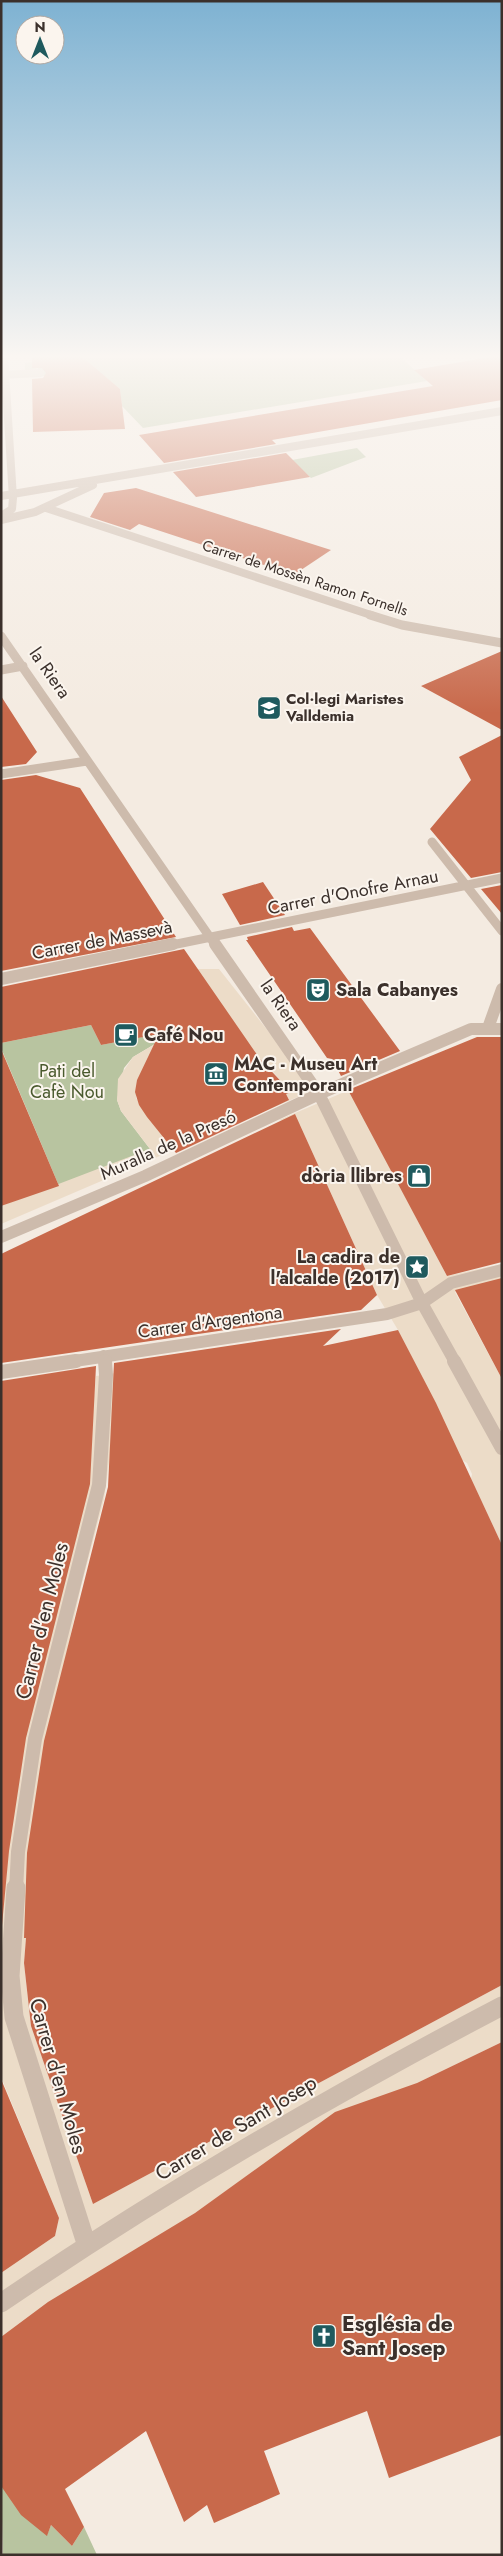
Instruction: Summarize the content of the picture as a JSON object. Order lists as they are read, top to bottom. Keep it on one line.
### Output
{"streets":{"street":["Carrer de Mossèn Ramon Fornells","la Riera","Carrer d'Onofre Arnau","Carrer de Massevà","Muralla de la Presó","Carrer d'Argentona","Carrer d'en Moles","Carrer de Sant Josep"]},"crossings":[["la Riera","Carrer d'Onofre Arnau"],["la Riera","Carrer de Massevà"],["la Riera","Muralla de la Presó"],["la Riera","Carrer d'Argentona"],["Carrer d'Onofre Arnau","Carrer de Massevà"],["Carrer d'Argentona","Carrer d'en Moles"],["Carrer d'en Moles","Carrer de Sant Josep"]],"parks":["Pati del Cafè Nou"],"places":{"school or university":["Col·legi Maristes Valldemia"],"theatre":["Sala Cabanyes"],"cafe":["Café Nou"],"museum":["MAC - Museu Art Contemporani"],"shop":["dòria llibres"],"place":["La cadira de l'alcalde (2017)"],"church":["Església de Sant Josep"]},"north":"top"}
